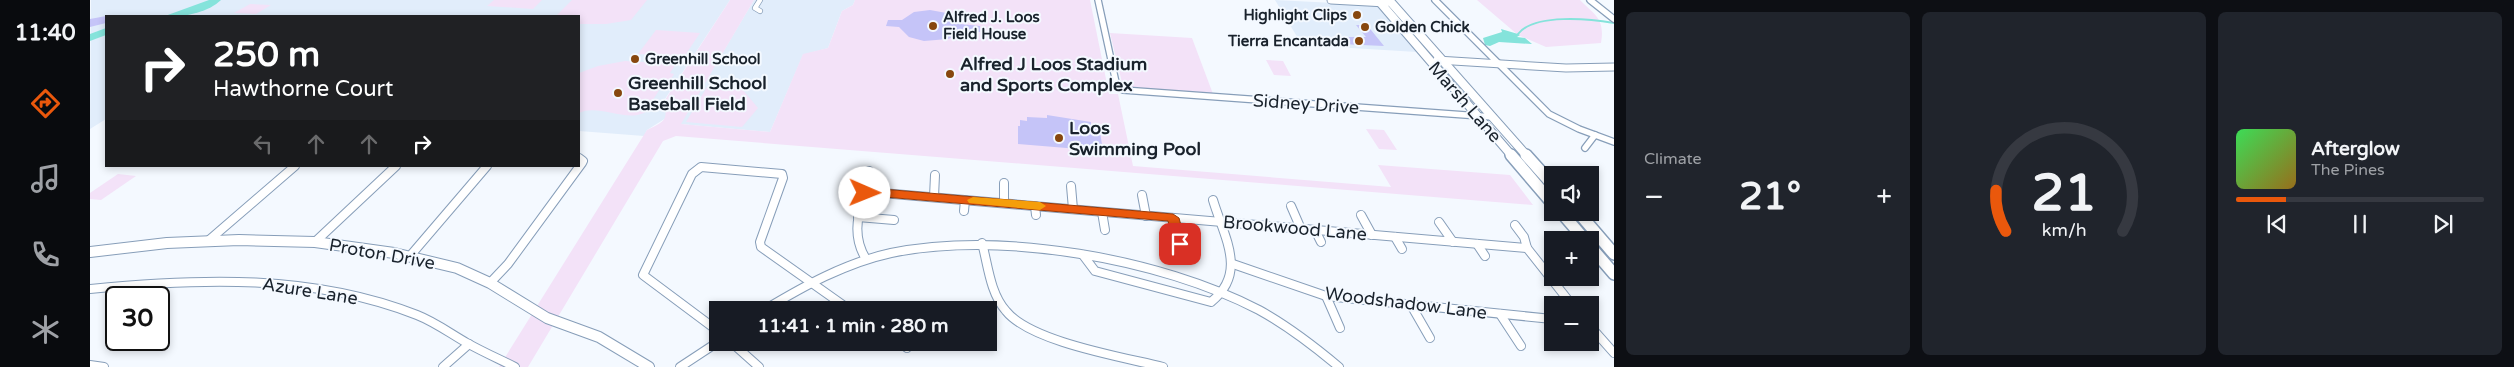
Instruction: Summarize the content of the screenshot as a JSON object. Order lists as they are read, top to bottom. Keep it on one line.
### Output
{"streets":{"main road":["Marsh Lane"],"street":["Sidney Drive","Brookwood Lane","Proton Drive","Azure Lane","Woodshadow Lane"]},"crossings":[["Marsh Lane","Sidney Drive"]],"places":["Highlight Clips","Alfred J. Loos Field House","Golden Chick","Tierra Encantada","Greenhill School","Alfred J Loos Stadium and Sports Complex","Greenhill School Baseball Field","Loos Swimming Pool"],"page":{"tabs":"11:40","tile":"Climate","turn":["250 m","Hawthorne Court"],"song":["Afterglow","The Pines"],"map_buttons":["+","−"],"heat":["−","21°","+"],"limit":"30","trip":"11:41 · 1 min · 280 m","gauge":["21","km/h"]}}
